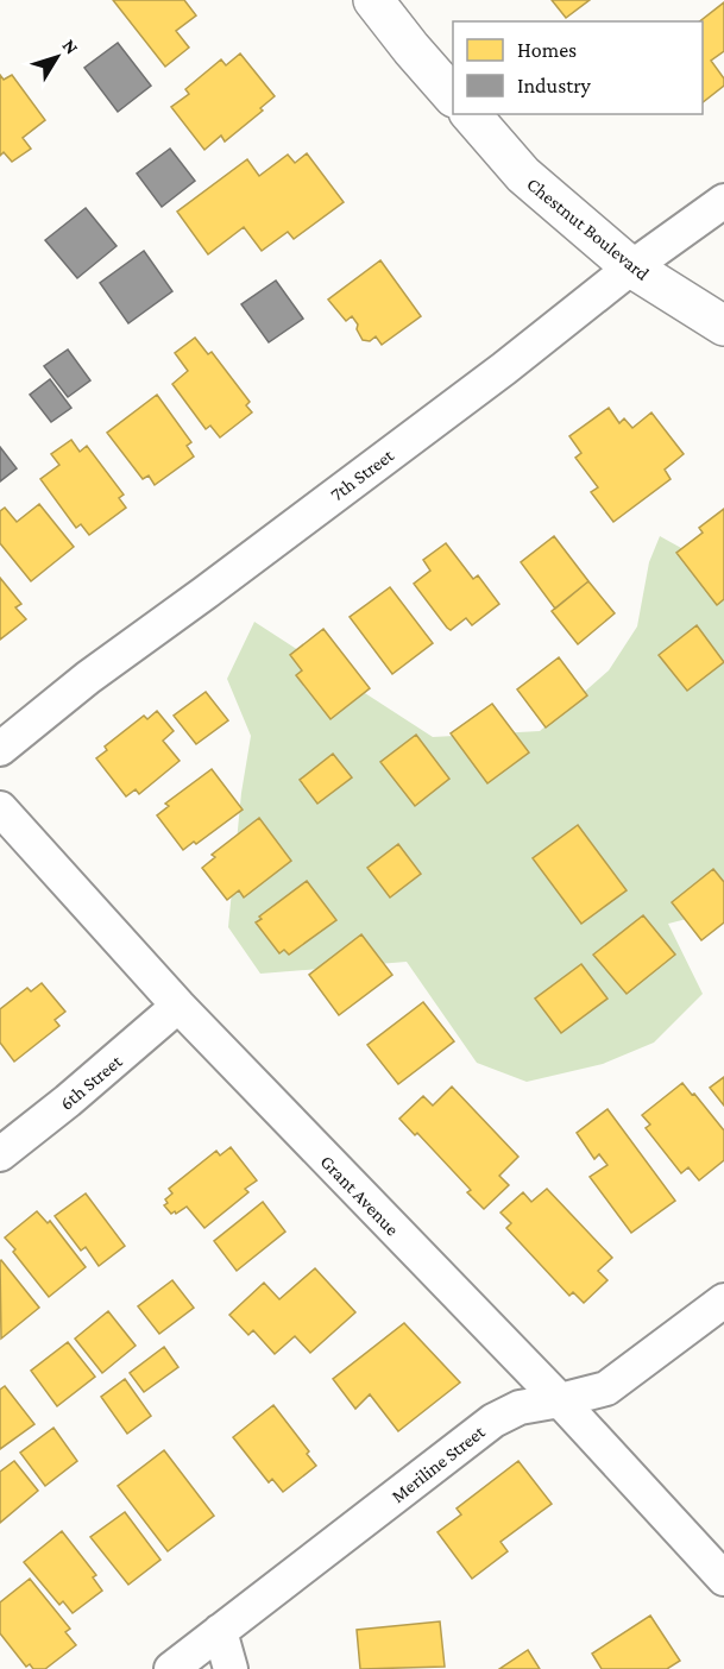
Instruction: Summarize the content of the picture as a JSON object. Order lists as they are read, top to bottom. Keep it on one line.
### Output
{"streets":{"street":["Chestnut Boulevard","7th Street","6th Street","Grant Avenue","Meriline Street"]},"crossings":[["Chestnut Boulevard","7th Street"],["6th Street","Grant Avenue"],["Grant Avenue","Meriline Street"]],"legend":["Homes","Industry"],"north":"top right"}
